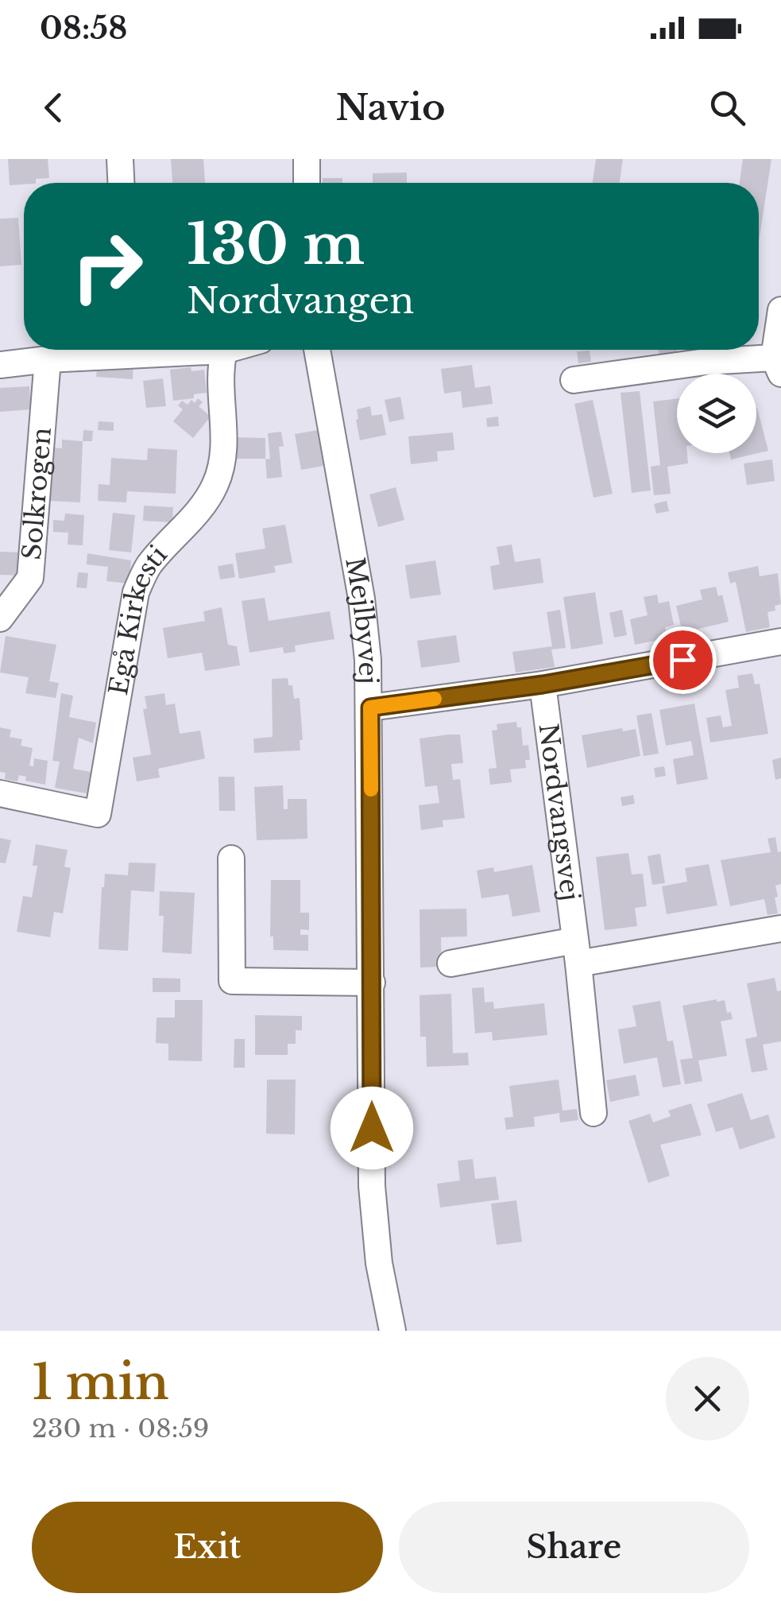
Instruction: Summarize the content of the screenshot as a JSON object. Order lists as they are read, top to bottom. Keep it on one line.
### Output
{"streets":{"street":["Solkrogen","Mejlbyvej","Egå Kirkesti","Nordvangsvej"]},"page":{"status":"08:58","header":"Navio","turn":["130 m","Nordvangen"],"heading":["1 min","230 m · 08:59"],"buttons":["Exit","Share"]}}
